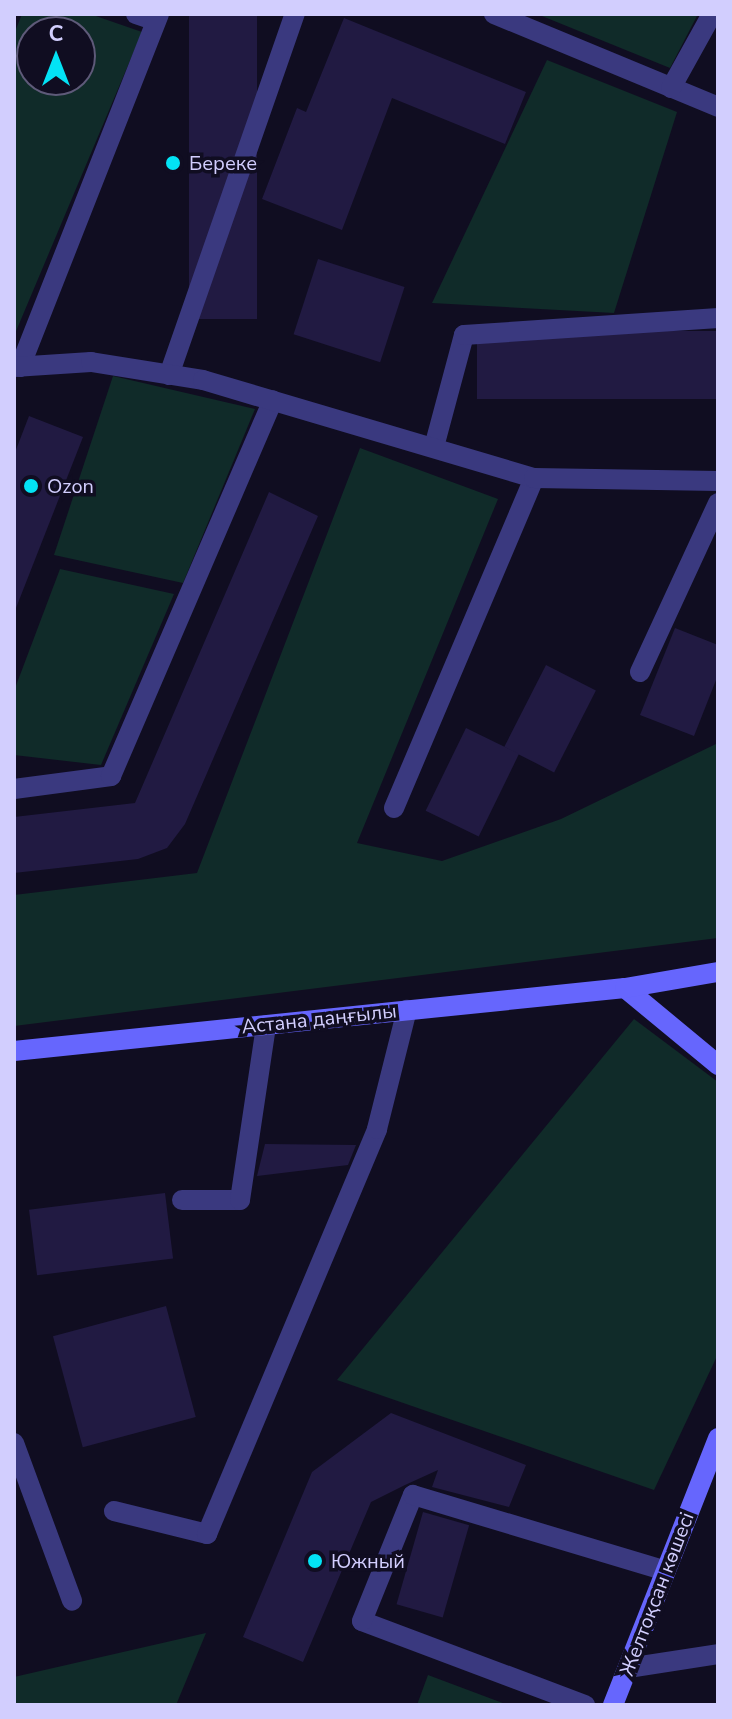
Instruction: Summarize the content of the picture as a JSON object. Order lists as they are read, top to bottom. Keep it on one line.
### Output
{"streets":{"street":["Астана даңғылы","Желтоқсан көшесі"]},"places":["Береке","Ozon","Южный"],"north":"top"}
